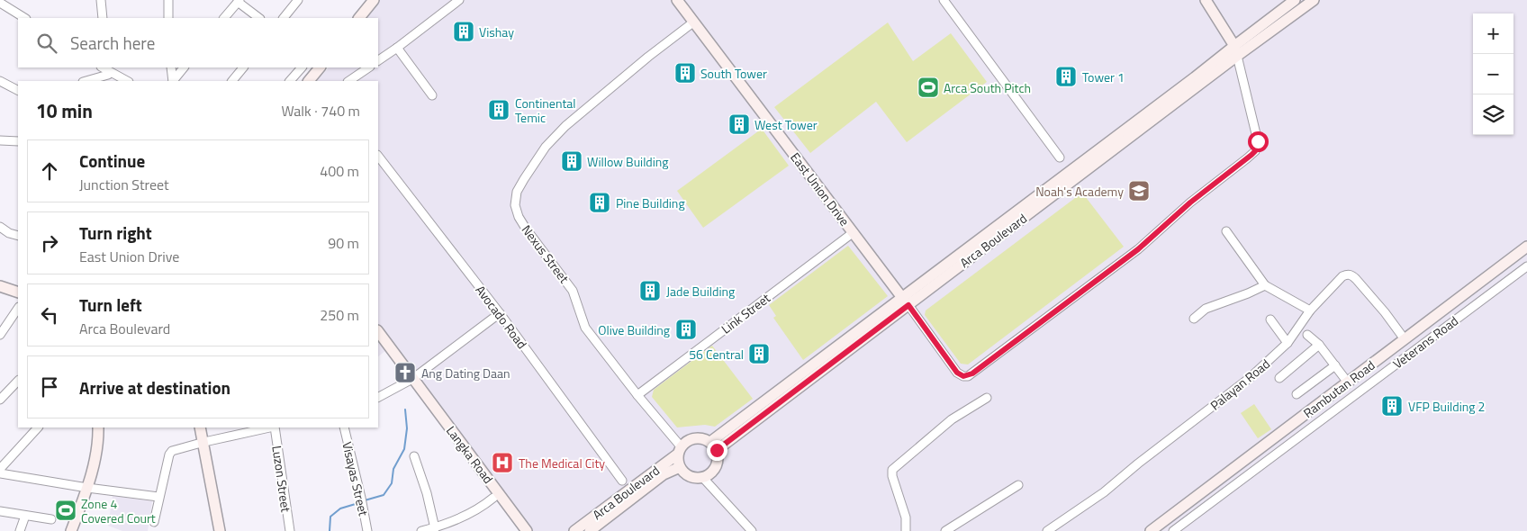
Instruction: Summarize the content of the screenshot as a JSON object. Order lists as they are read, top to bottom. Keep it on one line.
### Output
{"streets":{"street":["East Union Drive","Arca Boulevard","Nexus Street","Link Street","Avocado Road","Veterans Road","Palayan Road","Rambutan Road","Langka Road","Luzon Street","Visayas Street"]},"crossings":[["East Union Drive","Arca Boulevard"],["East Union Drive","Nexus Street"],["East Union Drive","Link Street"],["Arca Boulevard","Nexus Street"],["Nexus Street","Link Street"],["Palayan Road","Rambutan Road"]],"places":{"building":["Vishay","South Tower","Tower 1","Continental Temic","West Tower","Willow Building","Pine Building","Jade Building","Olive Building","56 Central","VFP Building 2"],"sports":["Arca South Pitch","Zone 4 Covered Court"],"school or university":["Noah's Academy"],"church":["Ang Dating Daan"],"hospital":["The Medical City"]},"page":{"map_buttons":["+","−"],"search":"Search here","heading":["10 min","Walk · 740 m"],"list":[["Continue","Junction Street","400 m"],["Turn right","East Union Drive","90 m"],["Turn left","Arca Boulevard","250 m"],"Arrive at destination"]}}
